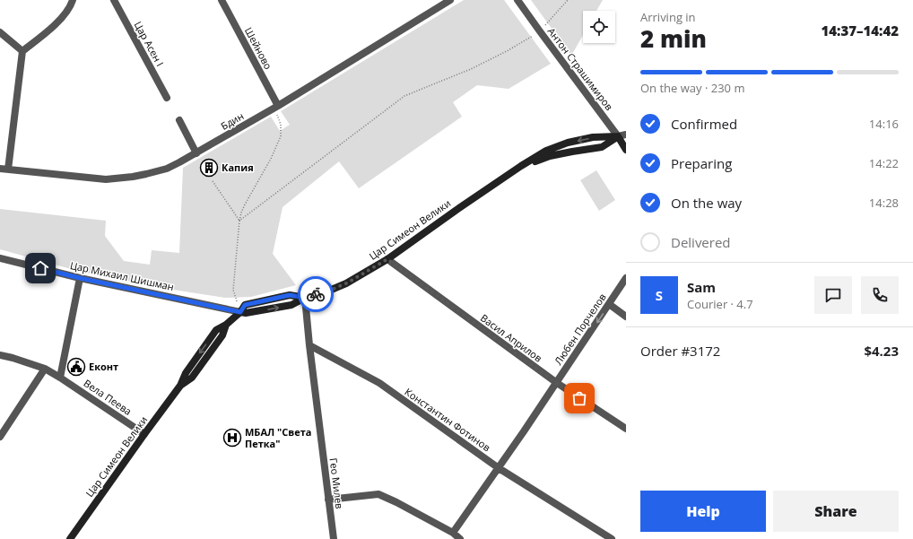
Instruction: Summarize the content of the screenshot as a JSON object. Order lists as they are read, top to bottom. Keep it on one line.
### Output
{"streets":{"main road":["Антон Страшимиров","Цар Симеон Велики"],"street":["Цар Асен I","Шейново","Бдин","Цар Михаил Шишман","Любен Порчелов","Васил Априлов","Вела Пеева","Константин Фотинов","Гео Милев"]},"crossings":[["Шейново","Бдин"],["Антон Страшимиров","Цар Симеон Велики"],["Цар Симеон Велики","Цар Михаил Шишман"],["Цар Симеон Велики","Васил Априлов"],["Цар Симеон Велики","Вела Пеева"],["Любен Порчелов","Васил Априлов"],["Любен Порчелов","Константин Фотинов"],["Константин Фотинов","Гео Милев"]],"places":{"building":["Капия"],"public building":["Еконт"],"hospital":["МБАЛ \"Света Петка\""]},"page":{"heading":["2 min","Arriving in","14:37–14:42"],"panel":["Sam","Courier · 4.7","Order #3172","$4.23"],"bar":"On the way · 230 m","list":[["Confirmed","14:16"],["Preparing","14:22"],["On the way","14:28"],"Delivered"],"round":"S","buttons":["Help","Share"]}}
